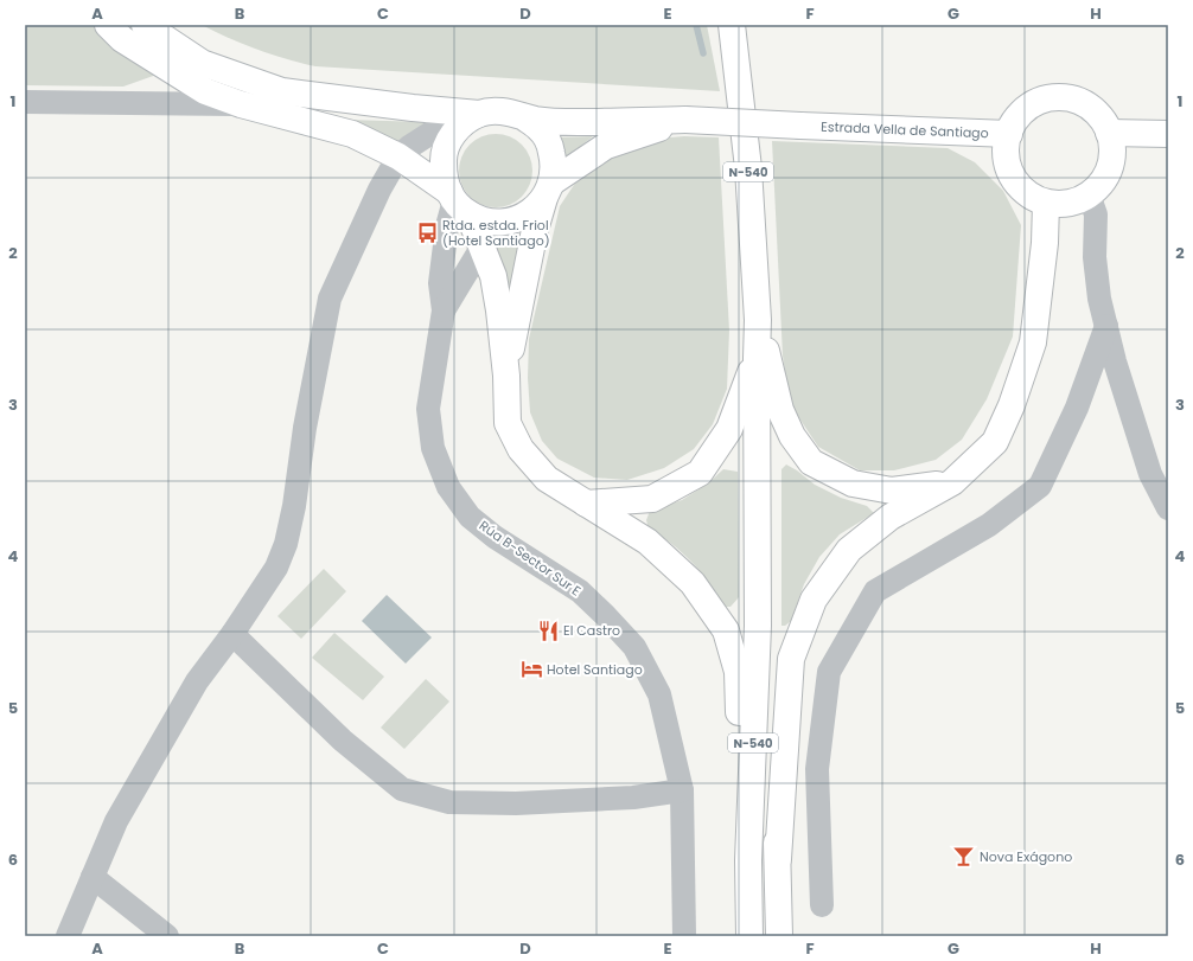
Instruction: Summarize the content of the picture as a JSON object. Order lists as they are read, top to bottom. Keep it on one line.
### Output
{"streets":{"main road":["Estrada Vella de Santiago","N-540"],"street":["Rúa B-Sector Sur E"]},"crossings":[["Estrada Vella de Santiago","Rúa B-Sector Sur E"]],"places":{"bus stop":["Rtda. estda. Friol (Hotel Santiago)"],"restaurant":["El Castro"],"hotel":["Hotel Santiago"],"bar":["Nova Exágono"]},"grid":{"columns":["A","B","C","D","E","F","G","H"],"rows":["1","2","3","4","5","6"]}}
